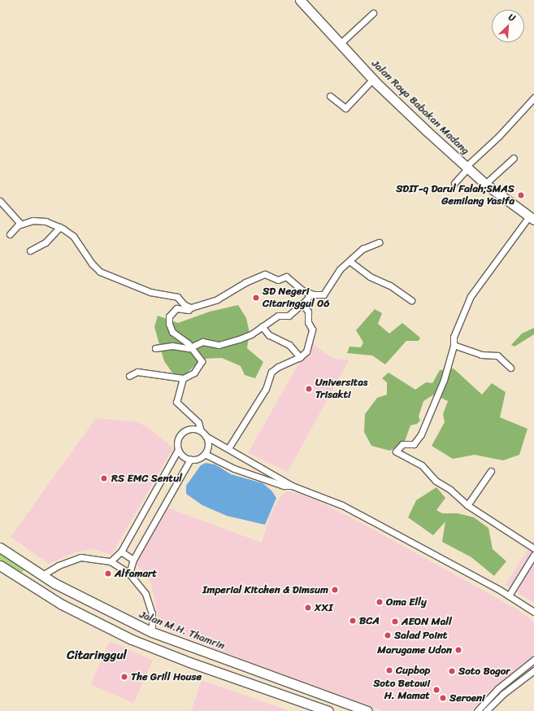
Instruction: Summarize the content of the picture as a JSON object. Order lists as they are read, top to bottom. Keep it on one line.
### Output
{"streets":{"main road":["Jalan Raya Babakan Madang","Jalan M.H. Thamrin"]},"districts":["Citaringgul"],"places":["SDIT-q Darul Falah;SMAS Gemilang Yasifa","SD Negeri Citaringgul 06","Universitas Trisakti","RS EMC Sentul","Alfamart","Imperial Kitchen & Dimsum","Oma Elly","XXI","BCA","AEON Mall","Salad Point","Marugame Udon","Cupbop","Soto Bogor","The Grill House","Soto Betawi H. Mamat","Seroeni"],"north":"top right"}
